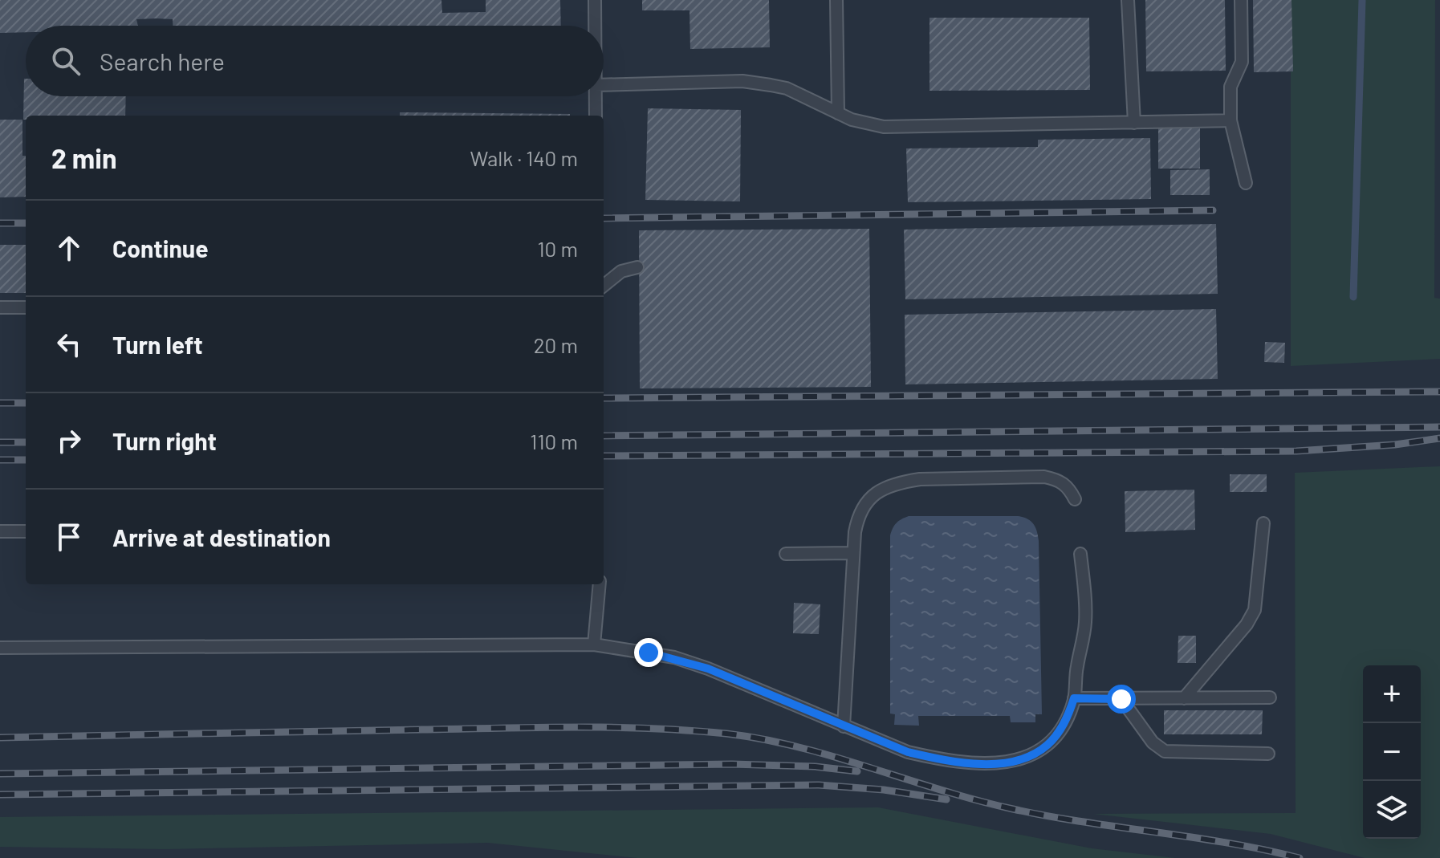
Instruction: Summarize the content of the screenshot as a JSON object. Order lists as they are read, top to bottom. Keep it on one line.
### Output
{"page":{"search":"Search here","heading":["2 min","Walk · 140 m"],"list":[["Continue","10 m"],["Turn left","20 m"],["Turn right","110 m"],"Arrive at destination"],"map_buttons":["+","−"]}}
